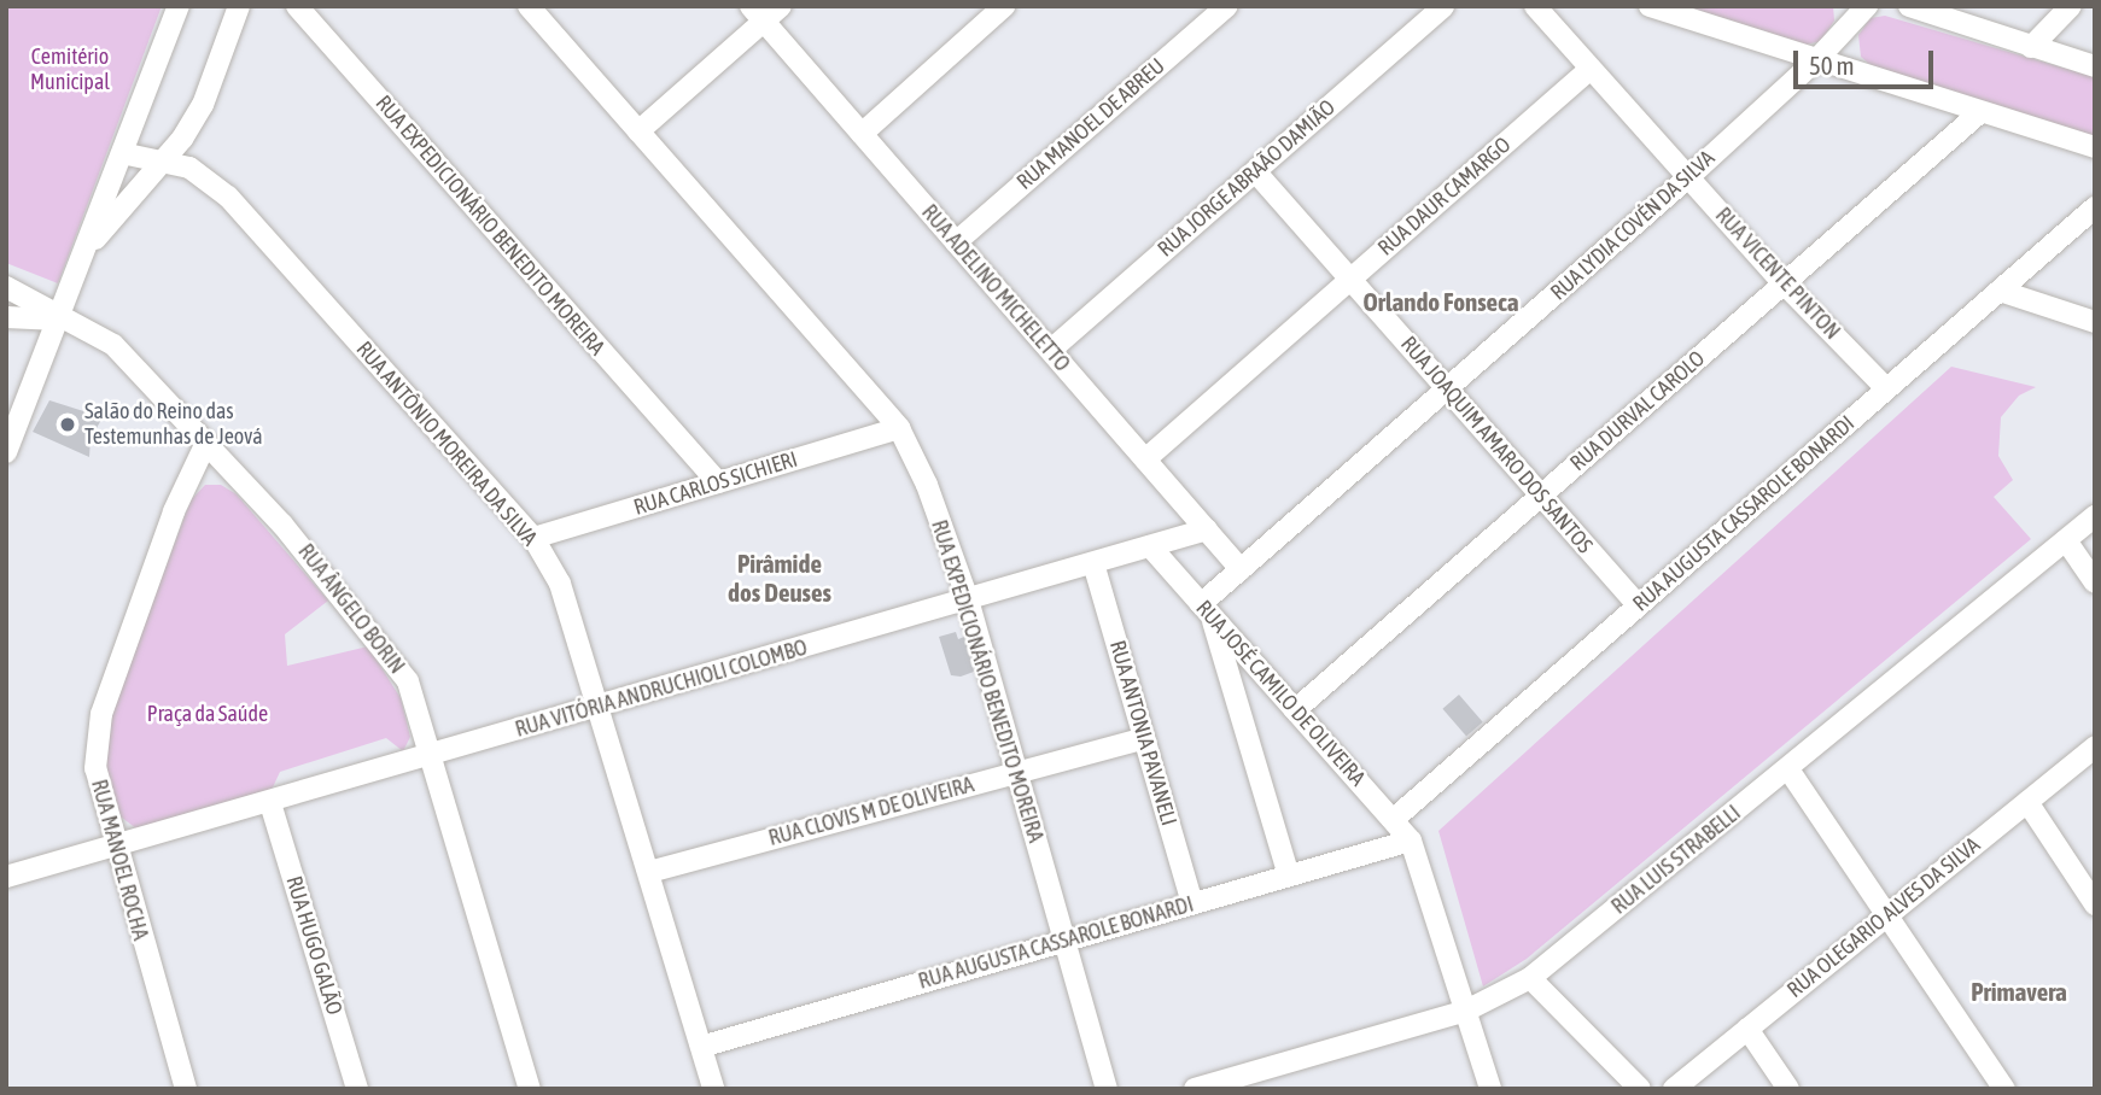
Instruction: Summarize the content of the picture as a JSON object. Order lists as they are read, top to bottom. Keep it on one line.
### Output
{"streets":{"street":["RUA MANOEL DE ABREU","RUA JORGE ABRAÃO DAMIÃO","RUA DAUR CAMARGO","RUA EXPEDICIONÁRIO BENEDITO MOREIRA","RUA LYDIA COVÉN DA SILVA","RUA VICENTE PINTON","RUA ADELINO MICHELETTO","RUA DURVAL CAROLO","RUA ANTÔNIO MOREIRA DA SILVA","RUA JOAQUIM AMARO DOS SANTOS","RUA CARLOS SICHIERI","RUA AUGUSTA CASSAROLE BONARDI","RUA ÂNGELO BORIN","RUA VITÓRIA ANDRUCHIOLI COLOMBO","RUA JOSÉ CAMILO DE OLIVEIRA","RUA ANTONIA PAVANELI","RUA CLOVIS M DE OLIVEIRA","RUA MANOEL ROCHA","RUA LUIS STRABELLI","RUA OLEGARIO ALVES DA SILVA","RUA HUGO GALÃO"]},"crossings":[["RUA MANOEL DE ABREU","RUA ADELINO MICHELETTO"],["RUA JORGE ABRAÃO DAMIÃO","RUA ADELINO MICHELETTO"],["RUA JORGE ABRAÃO DAMIÃO","RUA JOAQUIM AMARO DOS SANTOS"],["RUA DAUR CAMARGO","RUA VICENTE PINTON"],["RUA DAUR CAMARGO","RUA ADELINO MICHELETTO"],["RUA DAUR CAMARGO","RUA JOAQUIM AMARO DOS SANTOS"],["RUA EXPEDICIONÁRIO BENEDITO MOREIRA","RUA CARLOS SICHIERI"],["RUA EXPEDICIONÁRIO BENEDITO MOREIRA","RUA AUGUSTA CASSAROLE BONARDI"],["RUA EXPEDICIONÁRIO BENEDITO MOREIRA","RUA VITÓRIA ANDRUCHIOLI COLOMBO"],["RUA EXPEDICIONÁRIO BENEDITO MOREIRA","RUA CLOVIS M DE OLIVEIRA"],["RUA LYDIA COVÉN DA SILVA","RUA VICENTE PINTON"],["RUA LYDIA COVÉN DA SILVA","RUA ADELINO MICHELETTO"],["RUA LYDIA COVÉN DA SILVA","RUA JOAQUIM AMARO DOS SANTOS"],["RUA LYDIA COVÉN DA SILVA","RUA JOSÉ CAMILO DE OLIVEIRA"],["RUA VICENTE PINTON","RUA DURVAL CAROLO"],["RUA VICENTE PINTON","RUA AUGUSTA CASSAROLE BONARDI"],["RUA ADELINO MICHELETTO","RUA VITÓRIA ANDRUCHIOLI COLOMBO"],["RUA DURVAL CAROLO","RUA JOAQUIM AMARO DOS SANTOS"],["RUA DURVAL CAROLO","RUA JOSÉ CAMILO DE OLIVEIRA"],["RUA ANTÔNIO MOREIRA DA SILVA","RUA CARLOS SICHIERI"],["RUA ANTÔNIO MOREIRA DA SILVA","RUA AUGUSTA CASSAROLE BONARDI"],["RUA ANTÔNIO MOREIRA DA SILVA","RUA VITÓRIA ANDRUCHIOLI COLOMBO"],["RUA ANTÔNIO MOREIRA DA SILVA","RUA CLOVIS M DE OLIVEIRA"],["RUA JOAQUIM AMARO DOS SANTOS","RUA AUGUSTA CASSAROLE BONARDI"],["RUA AUGUSTA CASSAROLE BONARDI","RUA JOSÉ CAMILO DE OLIVEIRA"],["RUA AUGUSTA CASSAROLE BONARDI","RUA ANTONIA PAVANELI"],["RUA ÂNGELO BORIN","RUA VITÓRIA ANDRUCHIOLI COLOMBO"],["RUA ÂNGELO BORIN","RUA MANOEL ROCHA"],["RUA VITÓRIA ANDRUCHIOLI COLOMBO","RUA JOSÉ CAMILO DE OLIVEIRA"],["RUA VITÓRIA ANDRUCHIOLI COLOMBO","RUA ANTONIA PAVANELI"],["RUA VITÓRIA ANDRUCHIOLI COLOMBO","RUA MANOEL ROCHA"],["RUA VITÓRIA ANDRUCHIOLI COLOMBO","RUA HUGO GALÃO"],["RUA ANTONIA PAVANELI","RUA CLOVIS M DE OLIVEIRA"]],"districts":["Orlando Fonseca","Pirâmide dos Deuses","Primavera"],"parks":["Cemitério Municipal","Praça da Saúde"],"places":["Salão do Reino das Testemunhas de Jeová"],"scale_bar":"50 m"}
